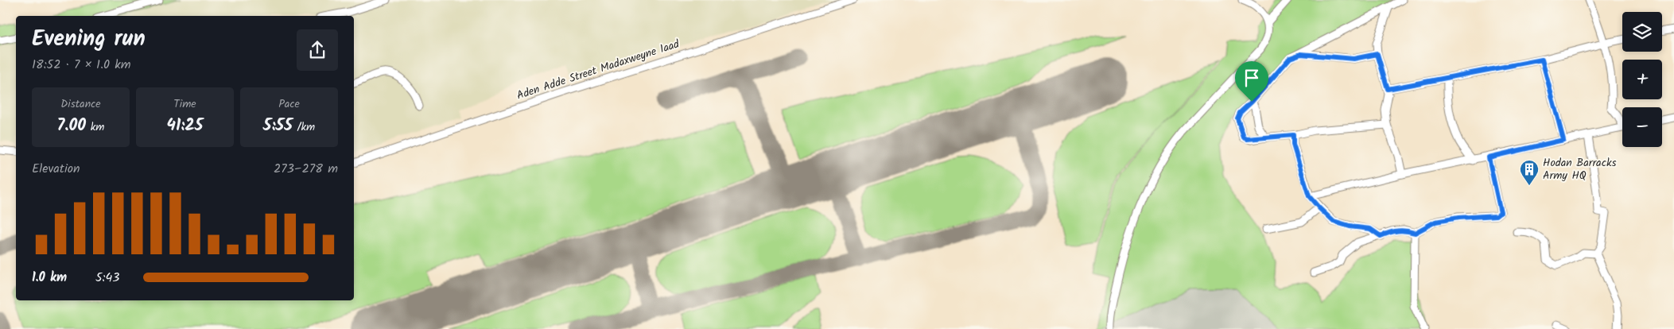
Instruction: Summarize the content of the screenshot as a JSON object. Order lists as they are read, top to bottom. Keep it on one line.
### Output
{"streets":{"street":["Aden Adde Street Madaxweyne 1aad"]},"places":{"building":["Hodan Barracks Army HQ"]},"page":{"map_buttons":["+","−"],"heading":["Evening run","18:52 · 7 × 1.0 km"],"stats":[["Distance","7.00 km"],["Time","41:25"],["Pace","5:55 /km"]],"chart":["Elevation","273–278 m"],"list":[{"name":"1.0 km","note":"5:43"}]}}
